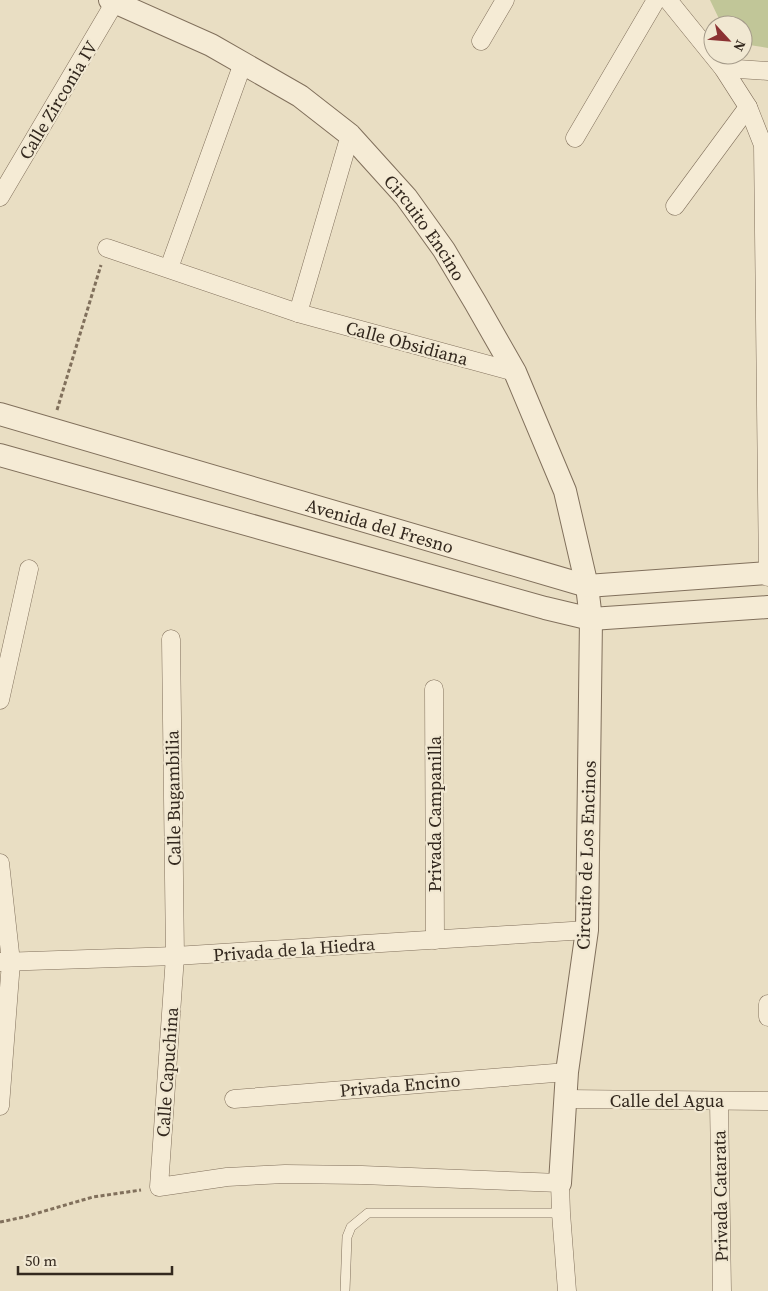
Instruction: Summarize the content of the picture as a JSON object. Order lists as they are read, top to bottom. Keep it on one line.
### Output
{"streets":{"street":["Calle Zirconia IV","Circuito Encino","Calle Obsidiana","Avenida del Fresno","Calle Bugambilia","Privada Campanilla","Circuito de Los Encinos","Privada de la Hiedra","Calle Capuchina","Privada Encino","Calle del Agua","Privada Catarata"]},"crossings":[["Calle Zirconia IV","Circuito Encino"],["Circuito Encino","Calle Obsidiana"],["Circuito Encino","Avenida del Fresno"],["Circuito Encino","Circuito de Los Encinos"],["Avenida del Fresno","Circuito de Los Encinos"],["Calle Bugambilia","Privada de la Hiedra"],["Calle Bugambilia","Calle Capuchina"],["Privada Campanilla","Privada de la Hiedra"],["Circuito de Los Encinos","Privada de la Hiedra"],["Circuito de Los Encinos","Privada Encino"],["Circuito de Los Encinos","Calle del Agua"],["Privada de la Hiedra","Calle Capuchina"],["Calle del Agua","Privada Catarata"]],"scale_bar":"50 m","north":"bottom right"}
